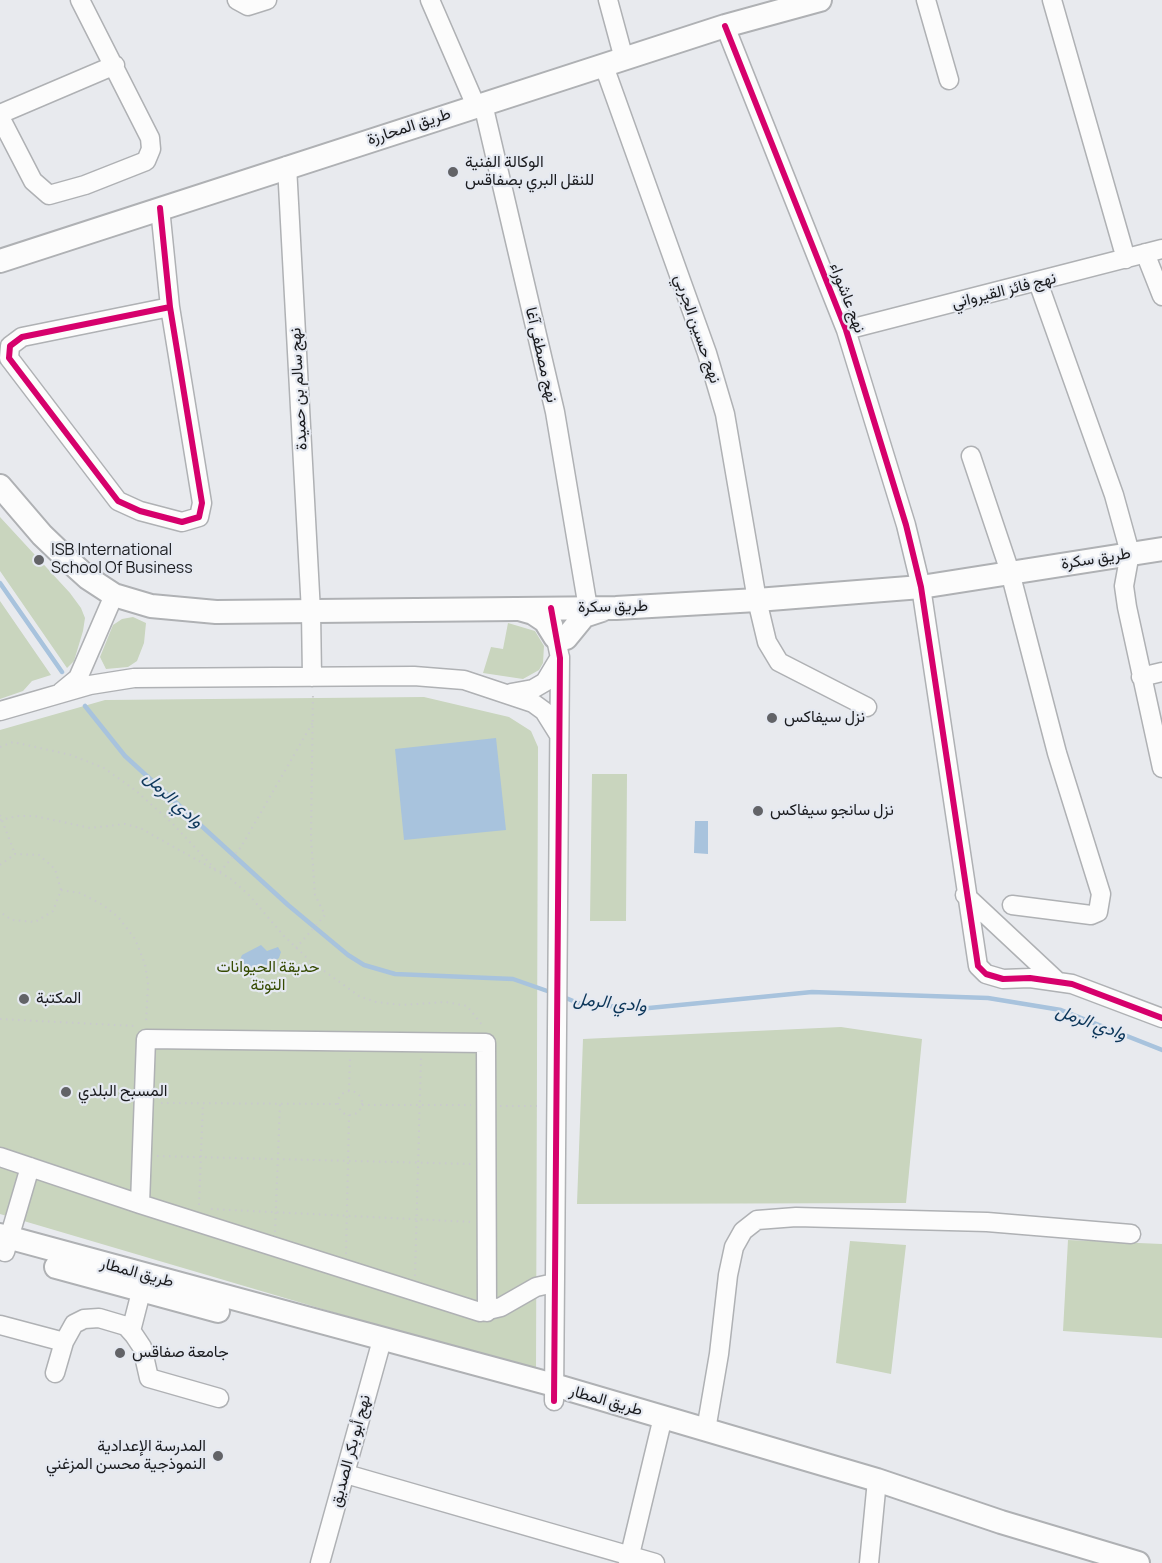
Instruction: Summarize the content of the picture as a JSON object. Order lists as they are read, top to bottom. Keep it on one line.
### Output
{"streets":{"main road":["طريق المحارزة","طريق سكرة","طريق المطار"],"street":["نهج فائز القيرواني","نهج عاشوراء","نهج حسين الجربي","نهج مصطفى آغا","نهج سالم بن حميدة","نهج أبو بكر الصديق"]},"crossings":[["طريق المحارزة","نهج عاشوراء"],["طريق المحارزة","نهج حسين الجربي"],["طريق المحارزة","نهج مصطفى آغا"],["طريق المحارزة","نهج سالم بن حميدة"],["نهج فائز القيرواني","نهج عاشوراء"],["نهج عاشوراء","طريق سكرة"],["نهج حسين الجربي","طريق سكرة"],["نهج مصطفى آغا","طريق سكرة"],["نهج مصطفى آغا","طريق المطار"],["نهج سالم بن حميدة","طريق سكرة"],["طريق المطار","نهج أبو بكر الصديق"]],"water":["وادي الرمل"],"parks":["حديقة الحيوانات التوتة"],"places":["الوكالة الفنية للنقل البري بصفاقس","ISB International School Of Business","نزل سيفاكس","نزل سانجو سيفاكس","المكتبة","المسبح البلدي","جامعة صفاقس","المدرسة الإعدادية النموذجية محسن المزغني"]}
